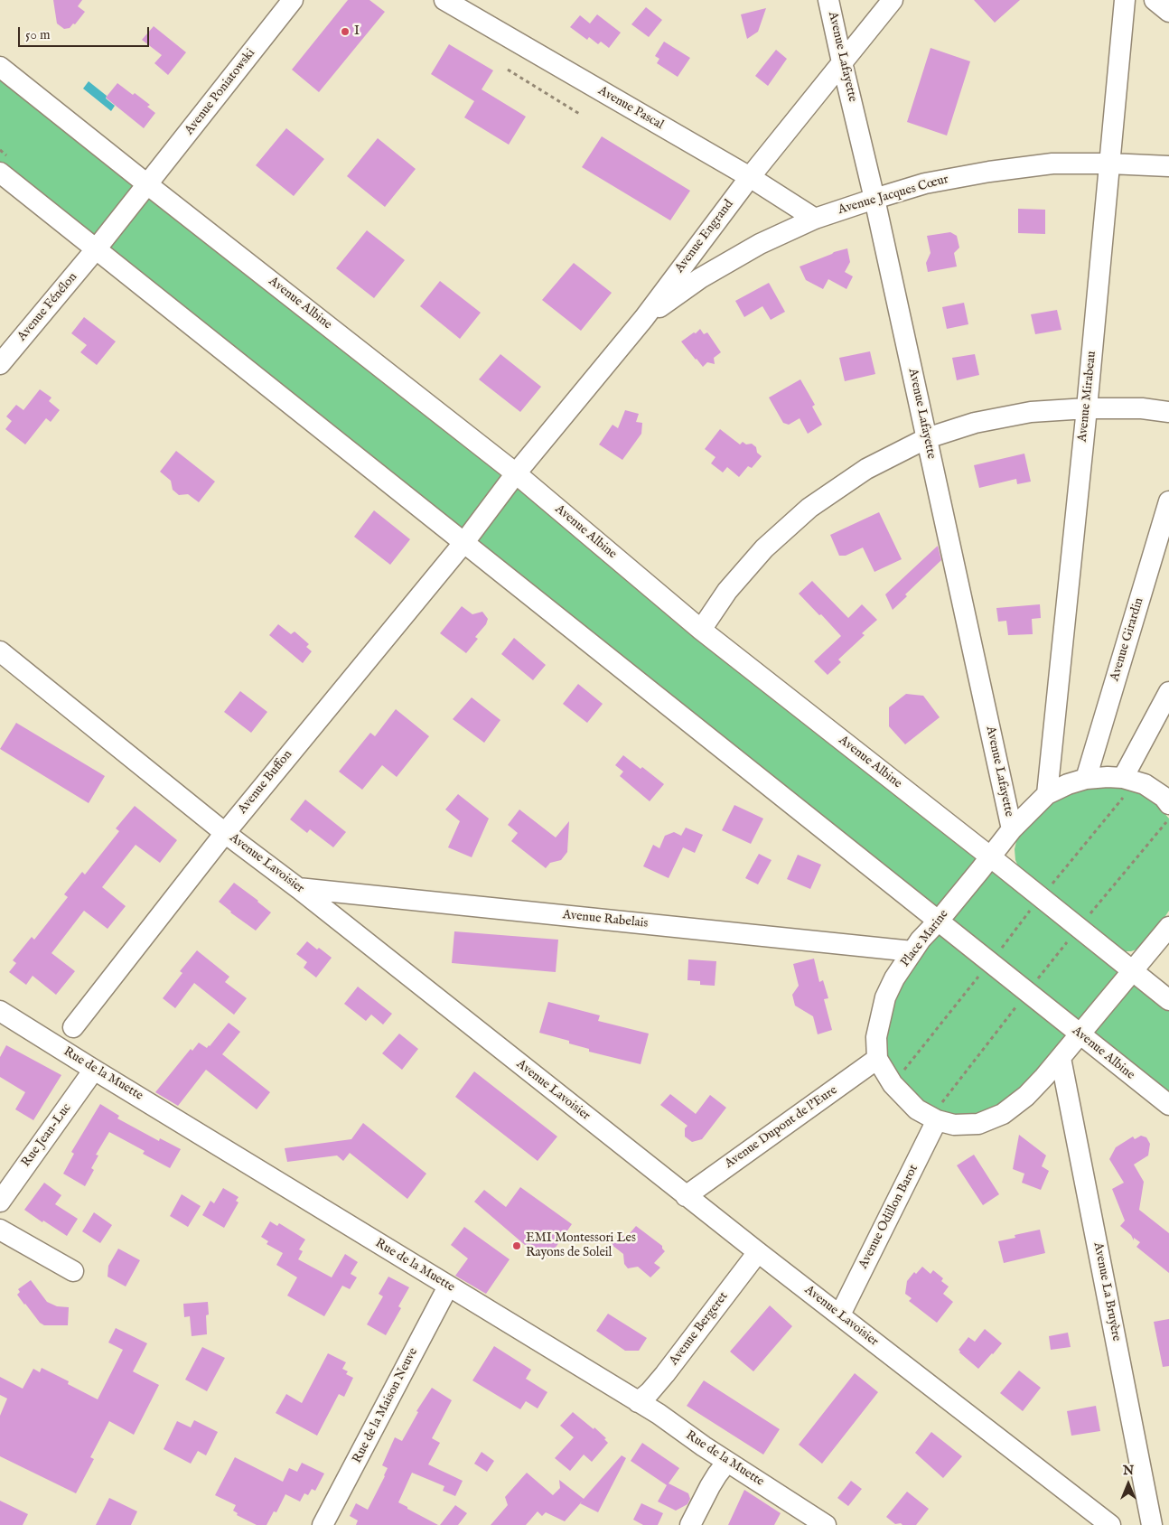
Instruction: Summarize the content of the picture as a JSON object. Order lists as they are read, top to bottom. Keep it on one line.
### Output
{"streets":{"street":["Avenue Lafayette","Avenue Poniatowski","Avenue Pascal","Avenue Jacques Cœur","Avenue Engrand","Avenue Albine","Avenue Fénélon","Avenue Mirabeau","Avenue Girardin","Avenue Buffon","Avenue Lavoisier","Avenue Rabelais","Place Marine","Rue de la Muette","Avenue Dupont de l'Eure","Rue Jean-Luc","Avenue Odillon Barot","Avenue La Bruyère","Avenue Bergeret","Rue de la Maison Neuve"]},"crossings":[["Avenue Lafayette","Avenue Jacques Cœur"],["Avenue Lafayette","Avenue Engrand"],["Avenue Lafayette","Place Marine"],["Avenue Poniatowski","Avenue Albine"],["Avenue Poniatowski","Avenue Fénélon"],["Avenue Pascal","Avenue Jacques Cœur"],["Avenue Pascal","Avenue Engrand"],["Avenue Jacques Cœur","Avenue Engrand"],["Avenue Jacques Cœur","Avenue Mirabeau"],["Avenue Engrand","Avenue Albine"],["Avenue Engrand","Avenue Buffon"],["Avenue Albine","Avenue Fénélon"],["Avenue Albine","Avenue Buffon"],["Avenue Albine","Place Marine"],["Avenue Mirabeau","Place Marine"],["Avenue Girardin","Place Marine"],["Avenue Buffon","Avenue Lavoisier"],["Avenue Lavoisier","Avenue Rabelais"],["Avenue Lavoisier","Avenue Dupont de l'Eure"],["Avenue Lavoisier","Avenue Odillon Barot"],["Avenue Lavoisier","Avenue Bergeret"],["Avenue Rabelais","Place Marine"],["Place Marine","Avenue Dupont de l'Eure"],["Place Marine","Avenue Odillon Barot"],["Place Marine","Avenue La Bruyère"],["Rue de la Muette","Rue Jean-Luc"],["Rue de la Muette","Avenue Bergeret"],["Rue de la Muette","Rue de la Maison Neuve"]],"places":["I","EMI Montessori Les Rayons de Soleil"],"scale_bar":"50 m","north":"top"}
